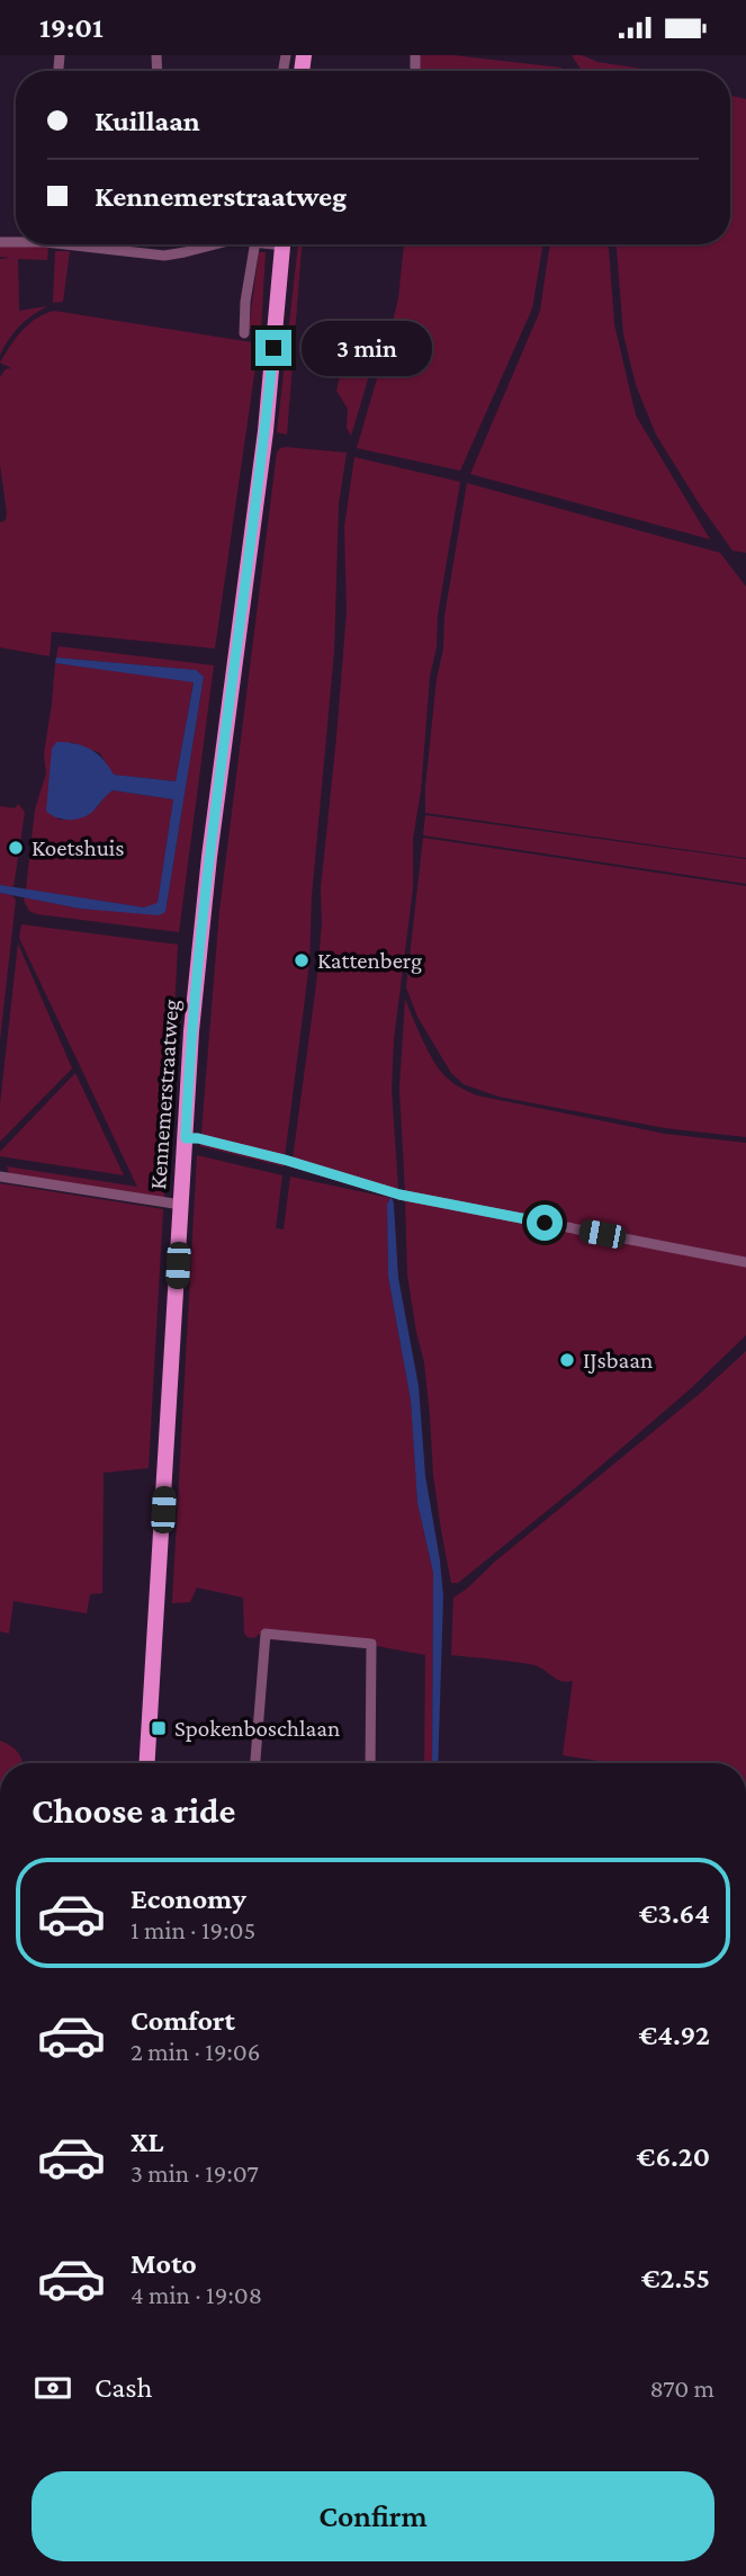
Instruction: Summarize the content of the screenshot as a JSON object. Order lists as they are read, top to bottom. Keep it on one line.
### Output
{"streets":{"main road":["Kennemerstraatweg"]},"places":{"other":["Koetshuis","Kattenberg","IJsbaan"],"transit":["Spokenboschlaan"]},"page":{"status":"19:01","banner":["Kuillaan","Kennemerstraatweg"],"bubble":"3 min","heading":"Choose a ride","list":[{"name":"Economy","note":"1 min · 19:05","value":"€3.64"},{"name":"Comfort","note":"2 min · 19:06","value":"€4.92"},{"name":"XL","note":"3 min · 19:07","value":"€6.20"},{"name":"Moto","note":"4 min · 19:08","value":"€2.55"}],"pay":["Cash","870 m"],"buttons":"Confirm"}}
